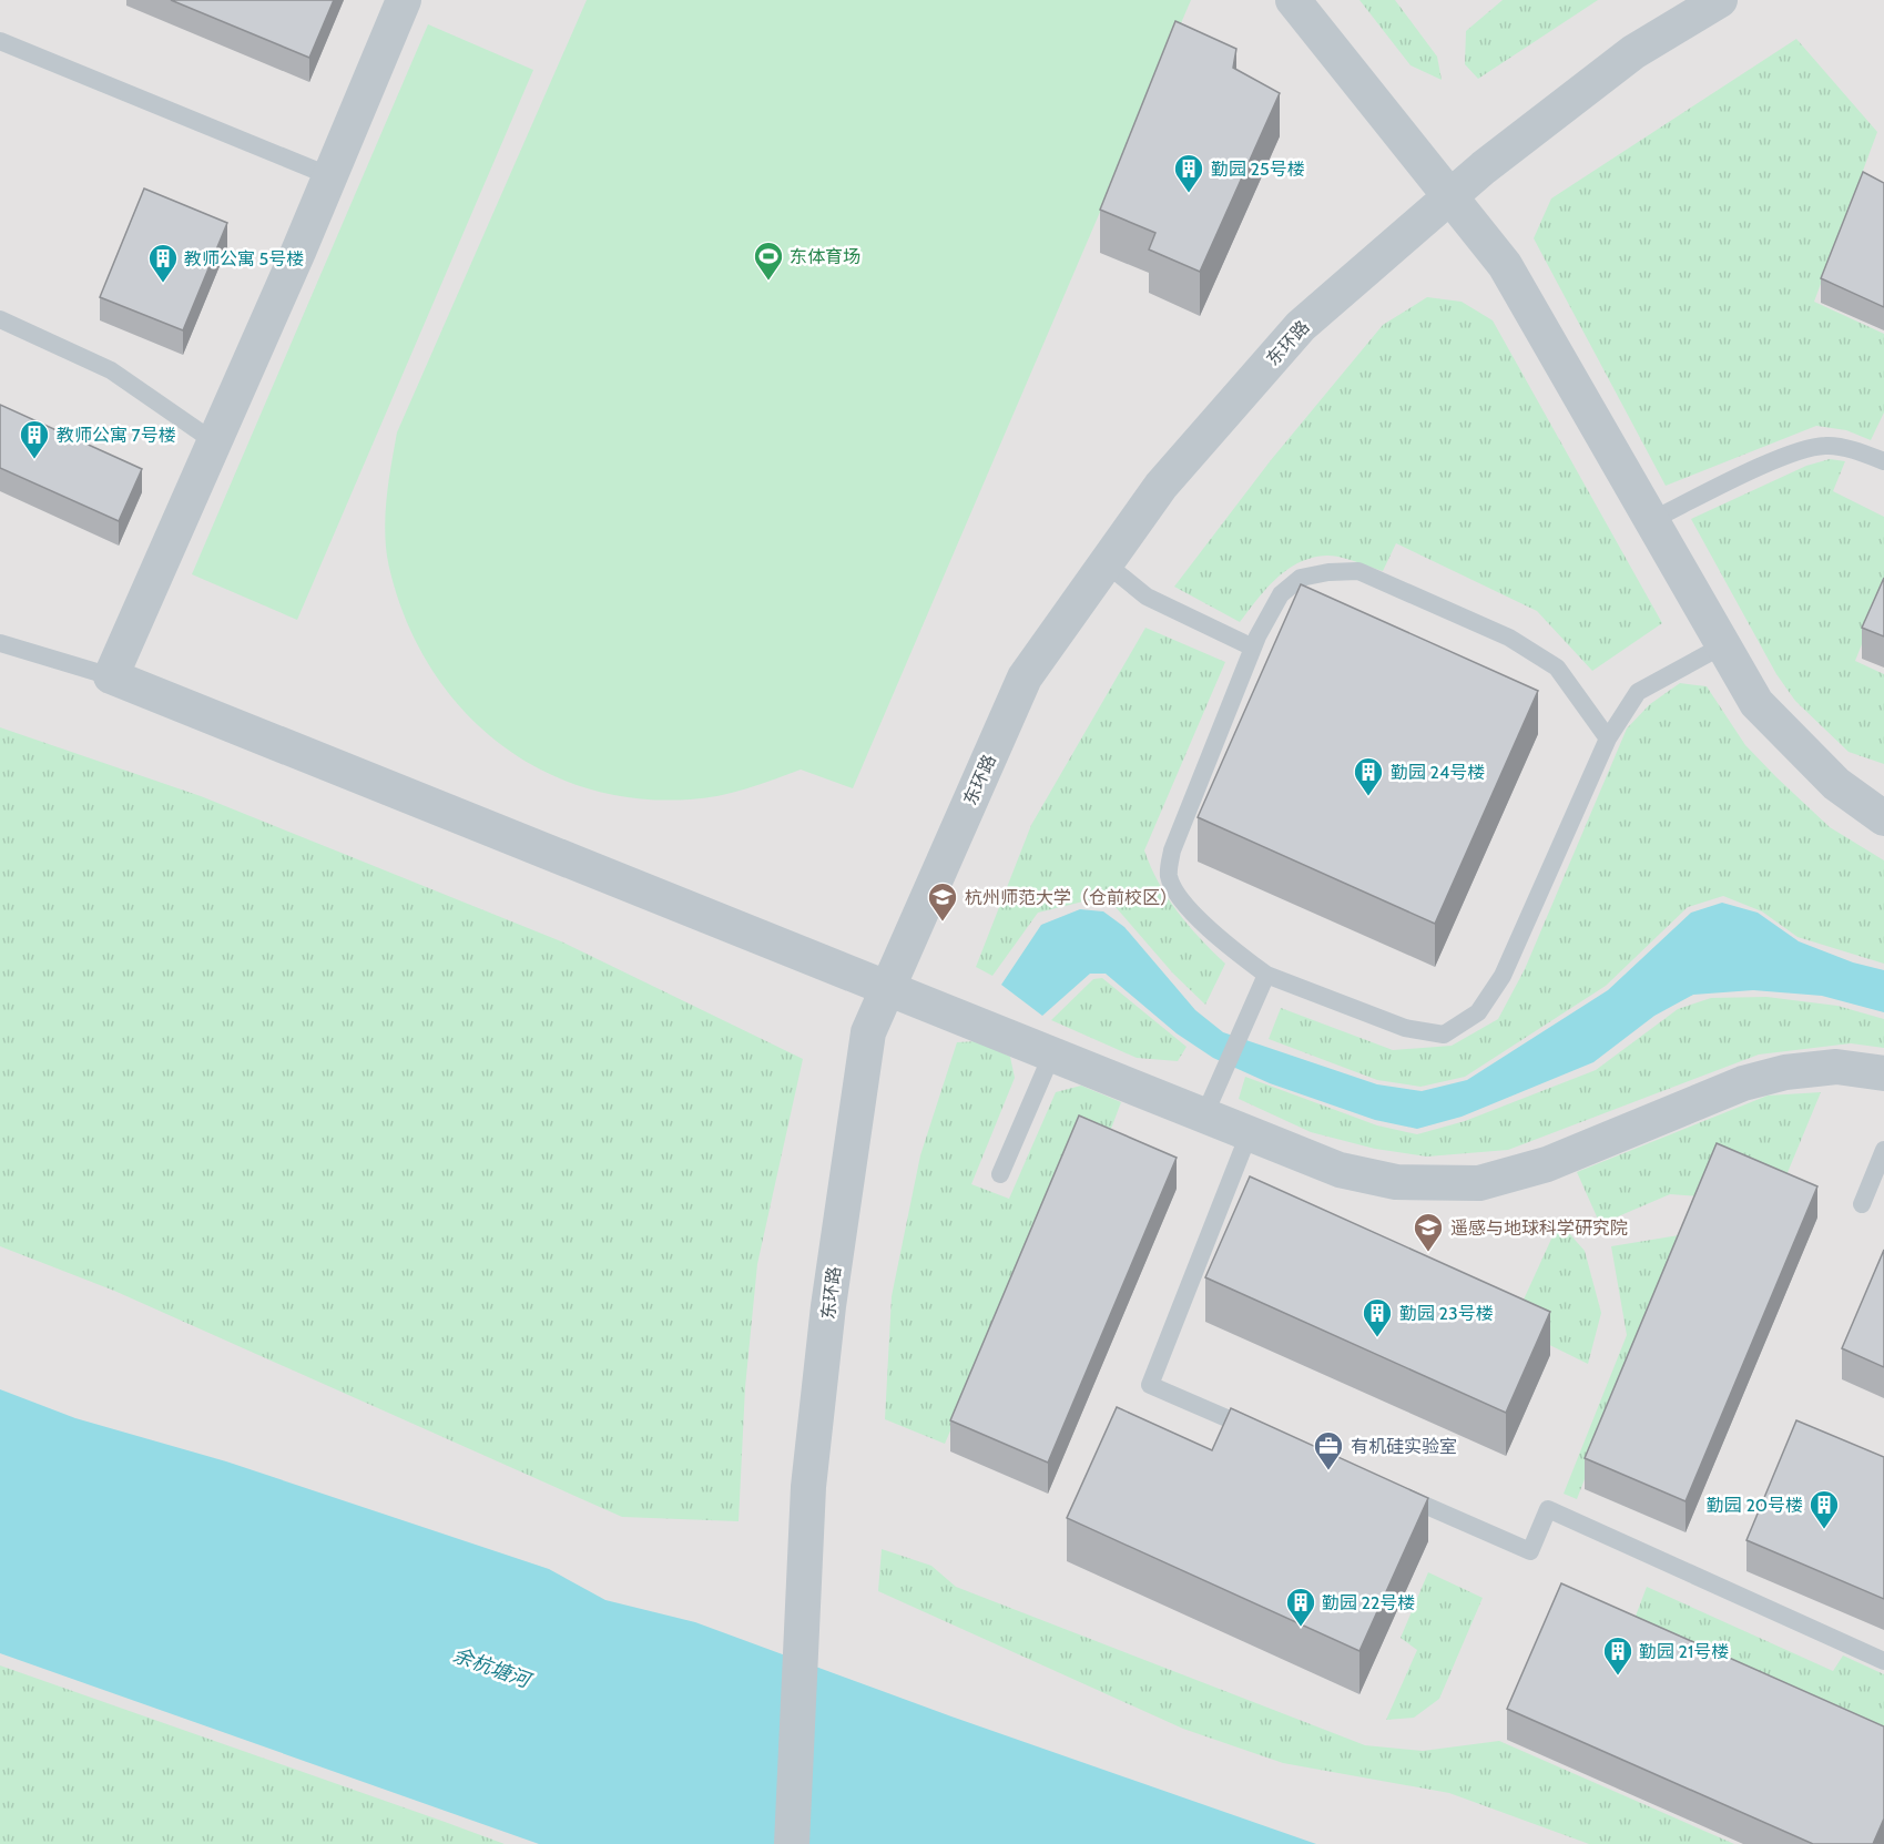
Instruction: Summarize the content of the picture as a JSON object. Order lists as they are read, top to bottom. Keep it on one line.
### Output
{"streets":{"street":["东环路"]},"water":["余杭塘河"],"places":{"building":["勤园 25号楼","教师公寓 5号楼","教师公寓 7号楼","勤园 24号楼","勤园 23号楼","勤园 20号楼","勤园 22号楼","勤园 21号楼"],"sports":["东体育场"],"school or university":["杭州师范大学（仓前校区）","遥感与地球科学研究院"],"office":["有机硅实验室"]}}
